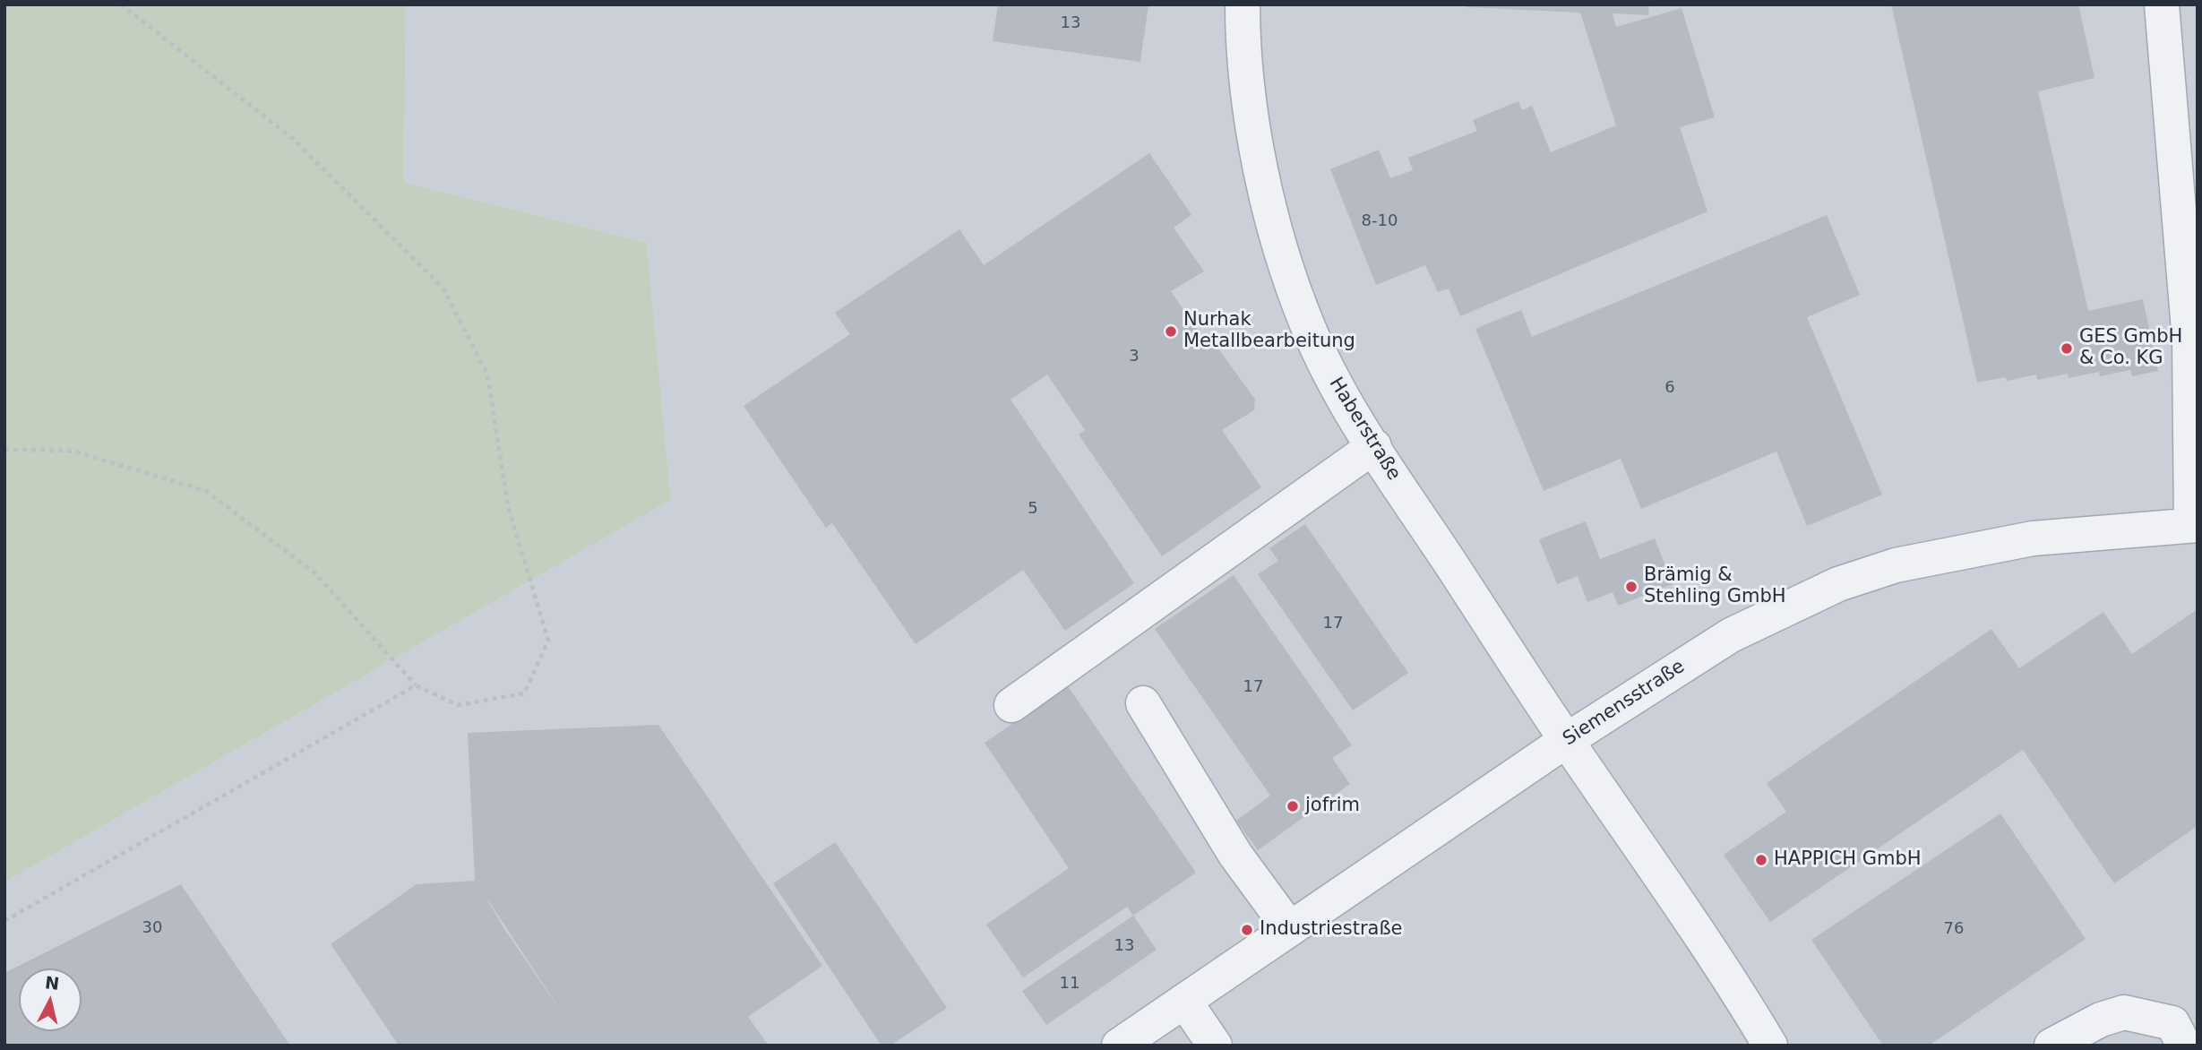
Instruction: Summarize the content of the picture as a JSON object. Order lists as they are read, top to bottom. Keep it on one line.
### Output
{"streets":{"street":["Haberstraße","Siemensstraße"]},"crossings":[["Haberstraße","Siemensstraße"]],"places":["Nurhak Metallbearbeitung","GES GmbH & Co. KG","Brämig & Stehling GmbH","jofrim","HAPPICH GmbH","Industriestraße"],"house_numbers":["13","8-10","3","6","5","17","17","30","76","13","11"],"north":"top"}
